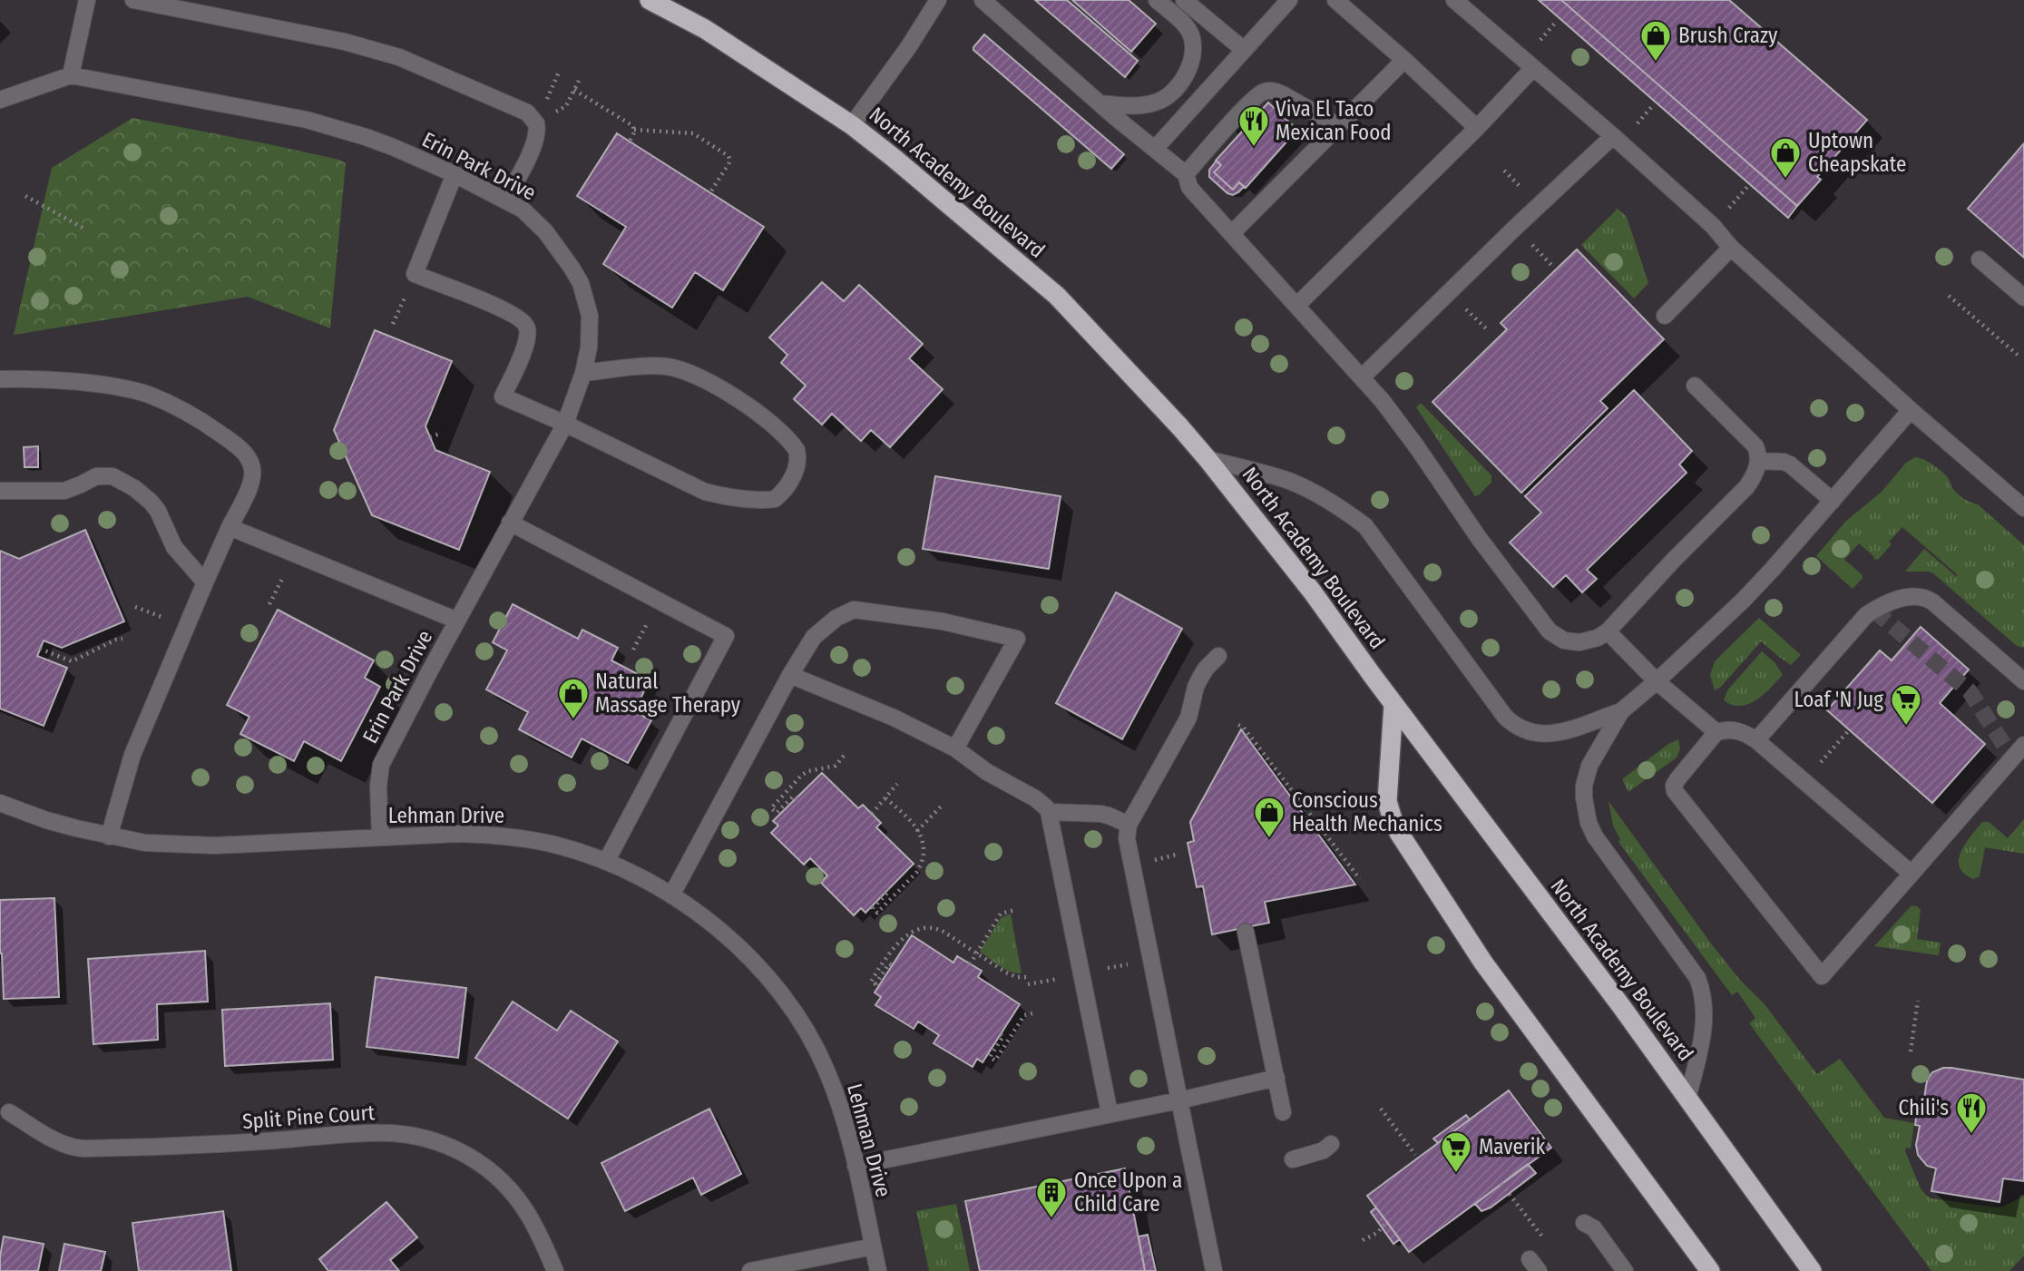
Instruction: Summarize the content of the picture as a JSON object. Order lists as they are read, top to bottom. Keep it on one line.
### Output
{"streets":{"highway":["North Academy Boulevard"],"street":["Erin Park Drive","Lehman Drive","Split Pine Court"]},"crossings":[["Erin Park Drive","Lehman Drive"]],"places":{"shop":["Brush Crazy","Uptown Cheapskate","Natural Massage Therapy","Conscious Health Mechanics"],"restaurant":["Viva El Taco Mexican Food","Chili's"],"supermarket":["Loaf 'N Jug","Maverik"],"building":["Once Upon a Child Care"]}}
